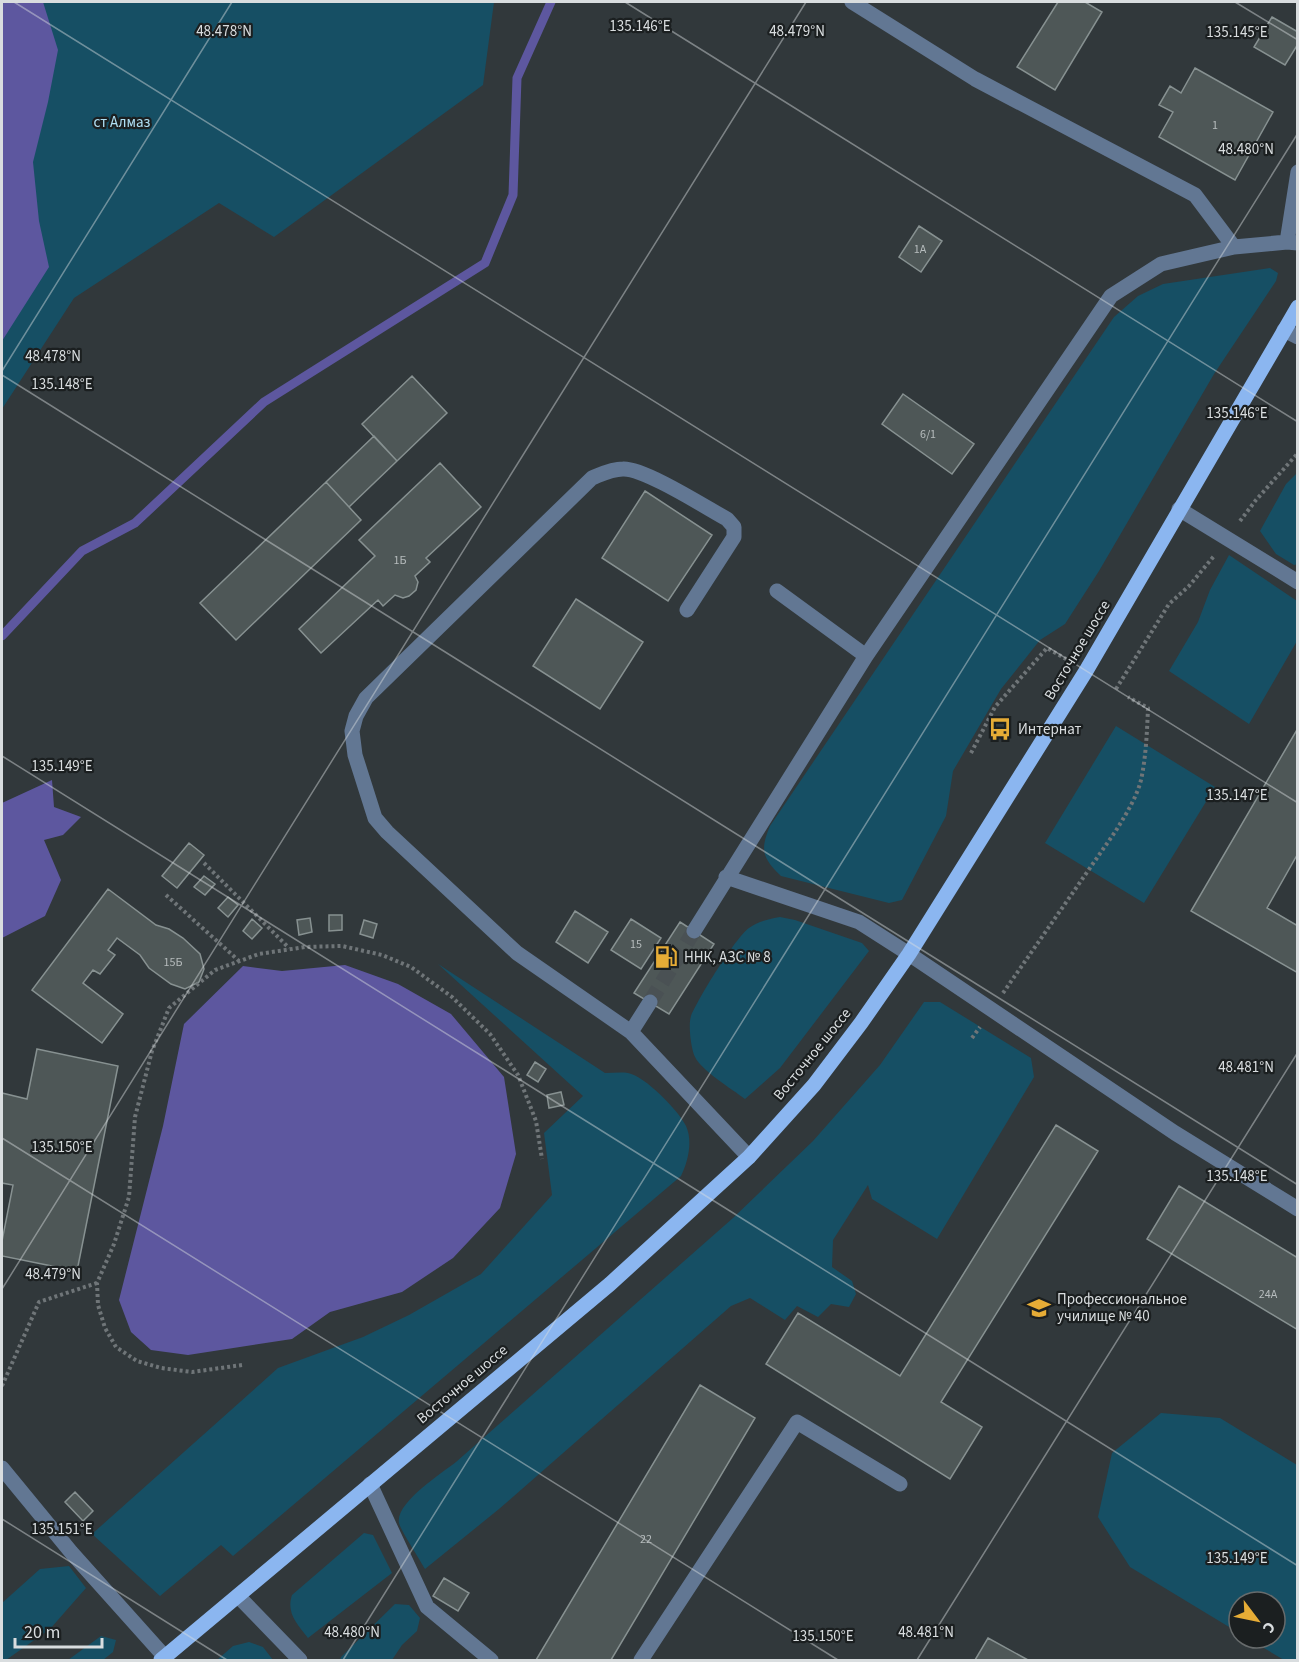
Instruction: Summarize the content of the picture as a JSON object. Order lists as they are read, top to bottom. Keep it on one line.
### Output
{"streets":{"main road":["Восточное шоссе"]},"parks":["ст Алмаз"],"places":{"bus stop":["Интернат"],"fuel station":["ННК, АЗС № 8"],"school or university":["Профессиональное училище № 40"]},"house_numbers":["1","1А","6/1","1Б","15","15Б","24А","22"],"scale_bar":"20 m","north":"bottom right","coordinates":["135.146°E","48.478°N","48.479°N","135.145°E","48.480°N","135.148°E","135.149°E","135.147°E","48.481°N","135.150°E","135.151°E"]}
